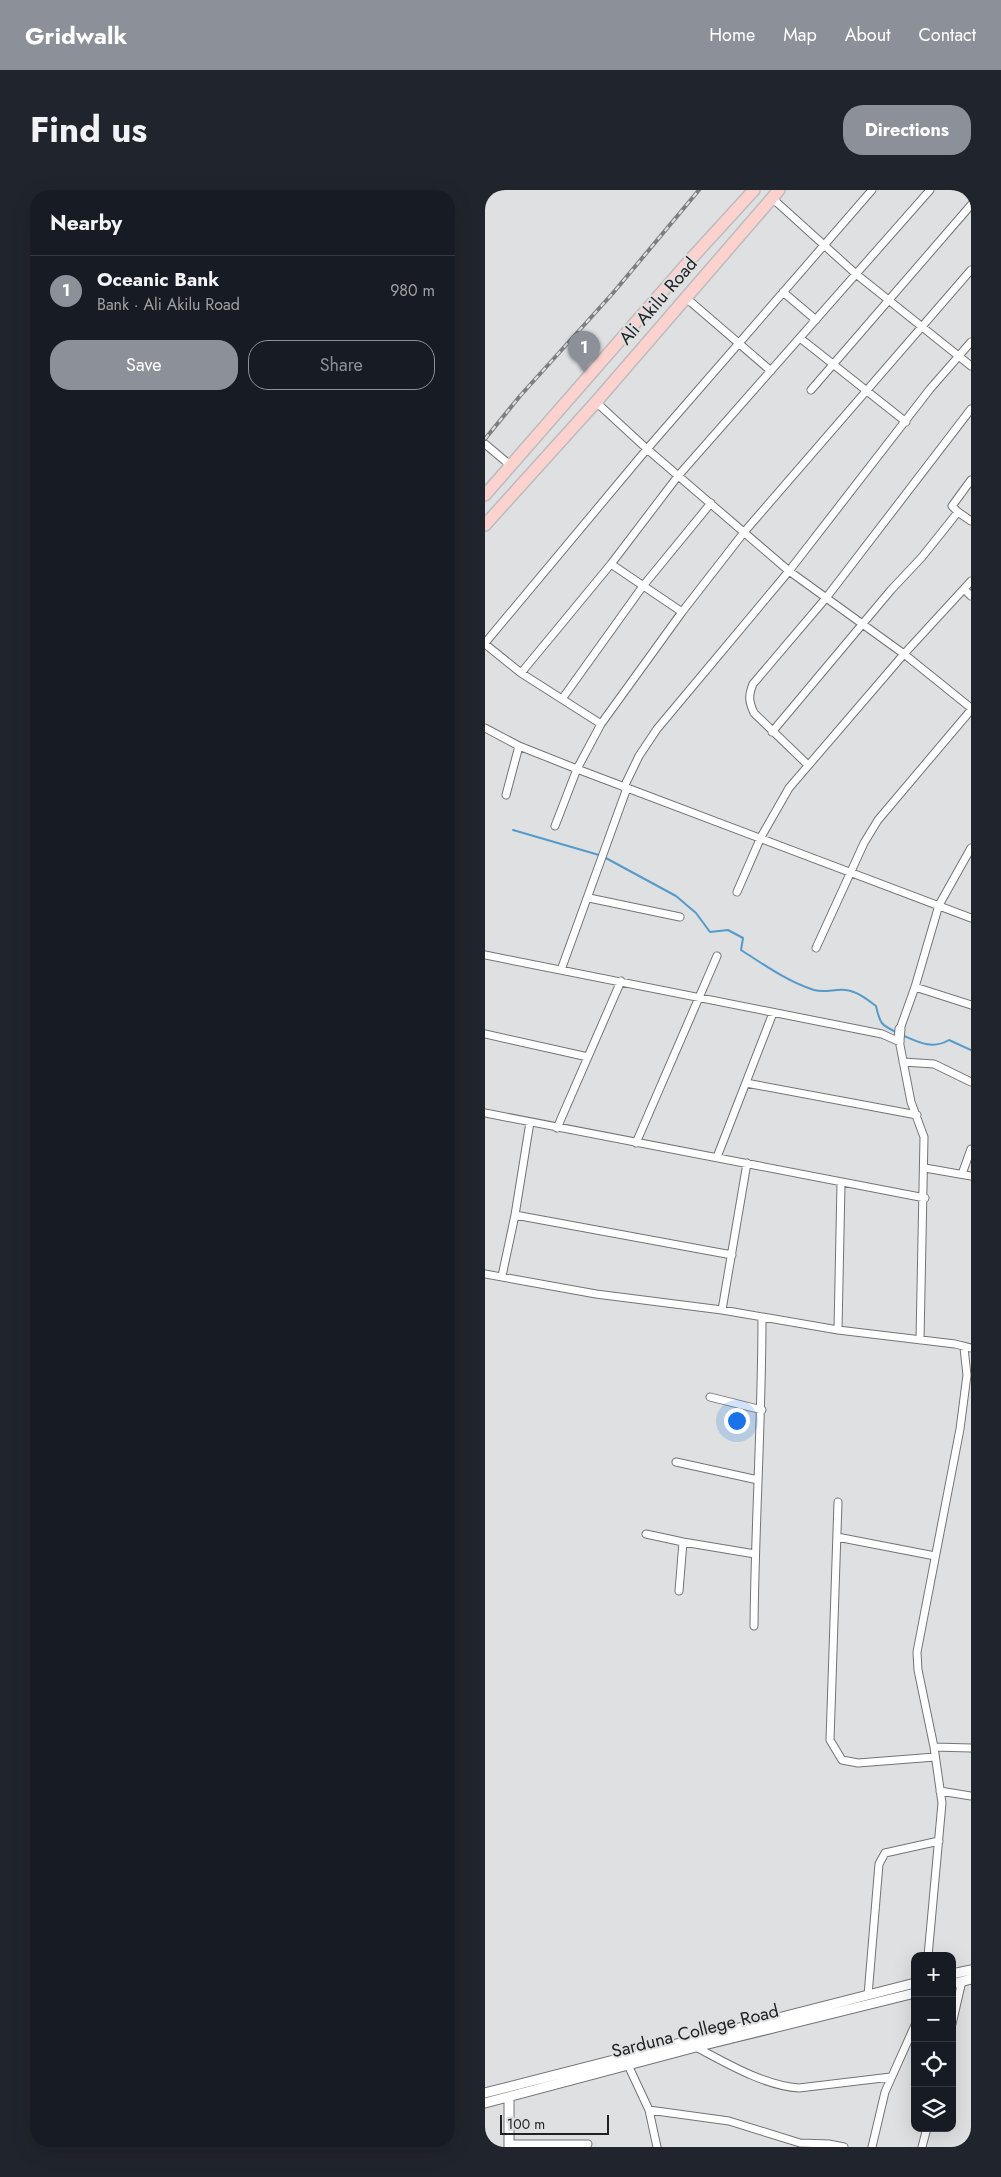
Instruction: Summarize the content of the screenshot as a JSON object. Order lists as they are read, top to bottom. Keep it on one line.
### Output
{"streets":{"main road":["Ali Akilu Road"],"street":["Sarduna College Road"]},"scale_bar":"100 m","page":{"header":"Gridwalk","nav":["Home","Map","About","Contact"],"title":"Find us","buttons":["Directions",["Save","Share"]],"heading":"Nearby","list":[{"mark":"1","name":"Oceanic Bank","note":"Bank · Ali Akilu Road","value":"980 m"}],"pins":"1","map_buttons":["+","−"],"scale":"100 m"}}
